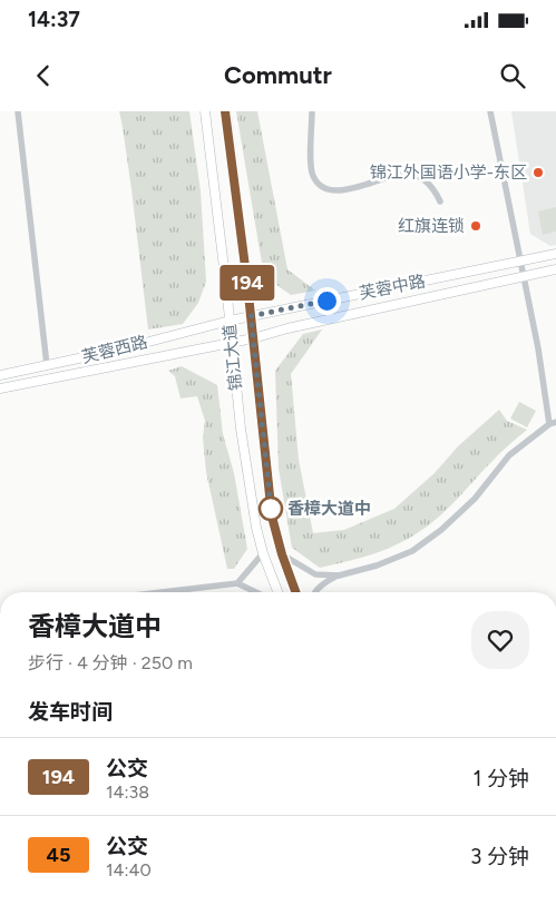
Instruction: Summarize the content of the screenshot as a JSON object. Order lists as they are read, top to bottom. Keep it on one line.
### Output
{"streets":{"main road":["芙蓉中路","芙蓉西路","锦江大道"]},"crossings":[["芙蓉中路","芙蓉西路"],["芙蓉中路","锦江大道"],["芙蓉西路","锦江大道"]],"places":["锦江外国语小学-东区","红旗连锁","香樟大道中"],"lines":["bus line 194"],"page":{"status":"14:37","header":"Commutr","on_map":"194","heading":[["香樟大道中","步行 · 4 分钟 · 250 m"],"发车时间"],"list":[{"mark":"194","name":"公交","note":"14:38","value":"1 分钟"},{"mark":"45","name":"公交","note":"14:40","value":"3 分钟"}]}}
